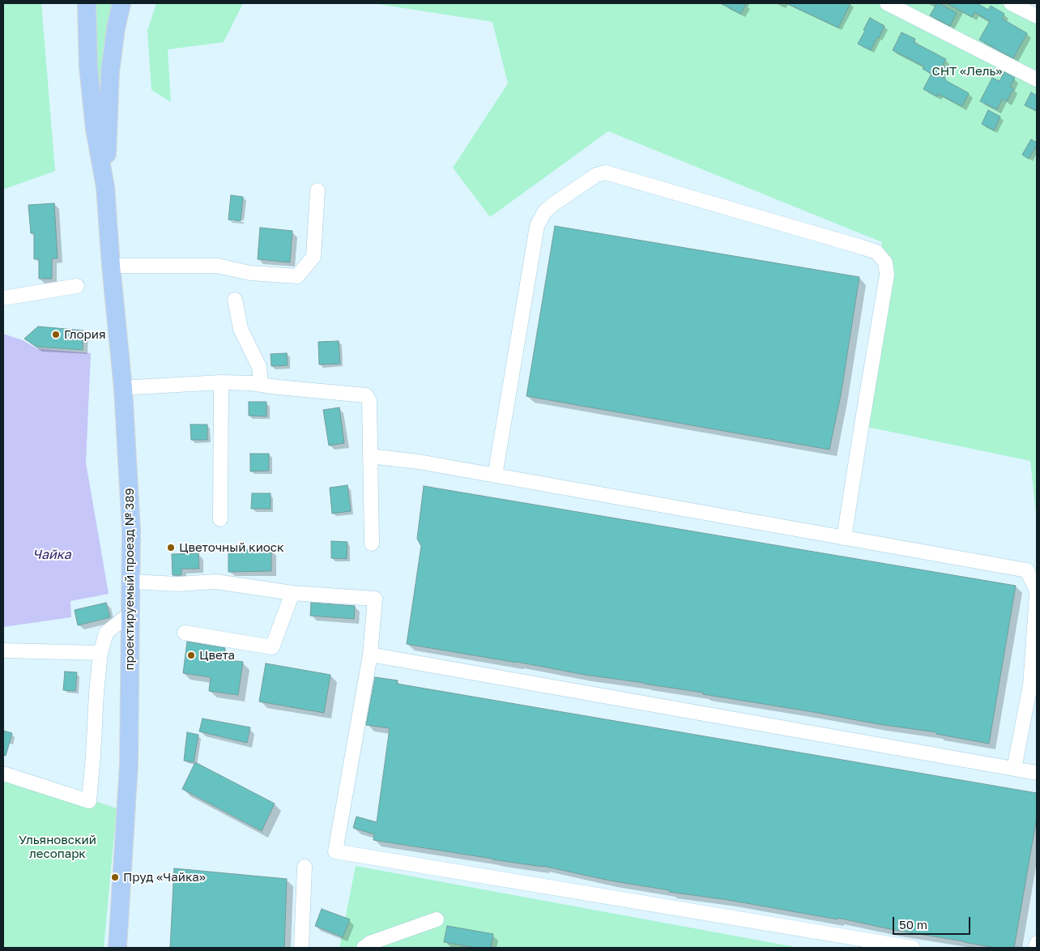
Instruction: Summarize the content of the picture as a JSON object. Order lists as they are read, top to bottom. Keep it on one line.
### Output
{"streets":{"main road":["проектируемый проезд № 389"]},"water":["Чайка"],"parks":["СНТ «Лель»","Ульяновский лесопарк"],"places":["Глория","Цветочный киоск","Цвета","Пруд «Чайка»"],"scale_bar":"50 m"}
